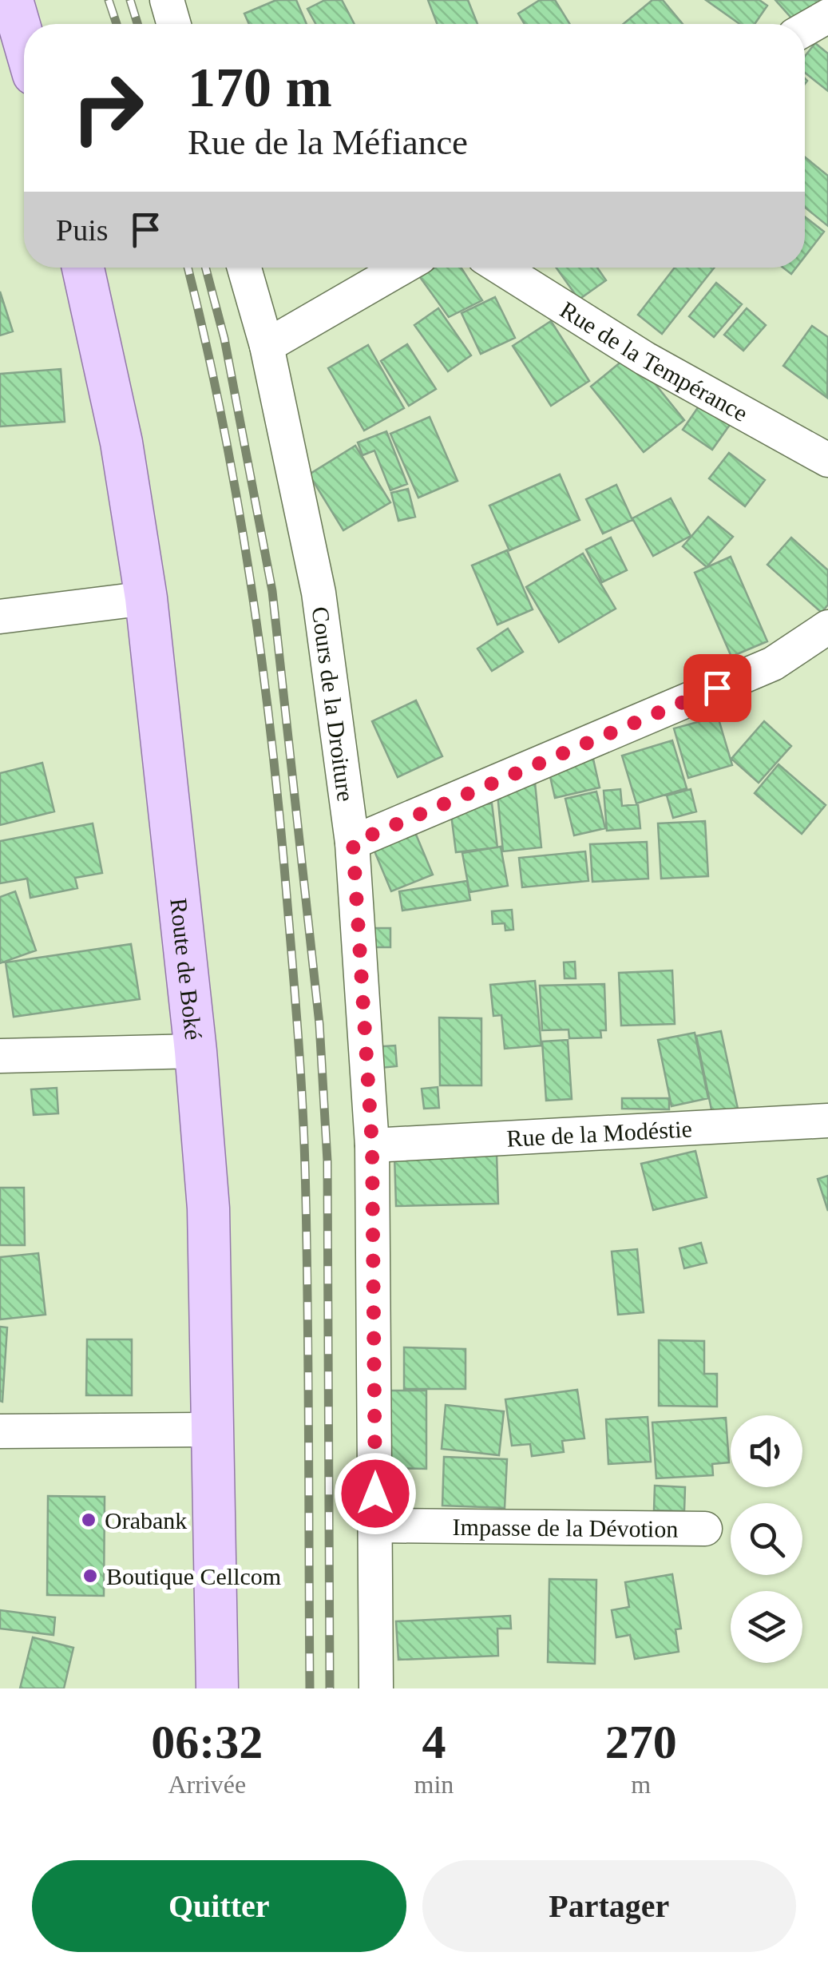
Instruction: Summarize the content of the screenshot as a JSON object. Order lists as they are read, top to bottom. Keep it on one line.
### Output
{"streets":{"main road":["Route de Boké"],"street":["Rue de la Tempérance","Cours de la Droiture","Rue de la Modéstie","Impasse de la Dévotion"]},"crossings":[["Cours de la Droiture","Rue de la Modéstie"],["Cours de la Droiture","Impasse de la Dévotion"]],"places":["Orabank","Boutique Cellcom"],"page":{"turn":["170 m","Rue de la Méfiance"],"then":"Puis","eta":["06:32","Arrivée","4","min","270","m"],"buttons":["Quitter","Partager"]}}
